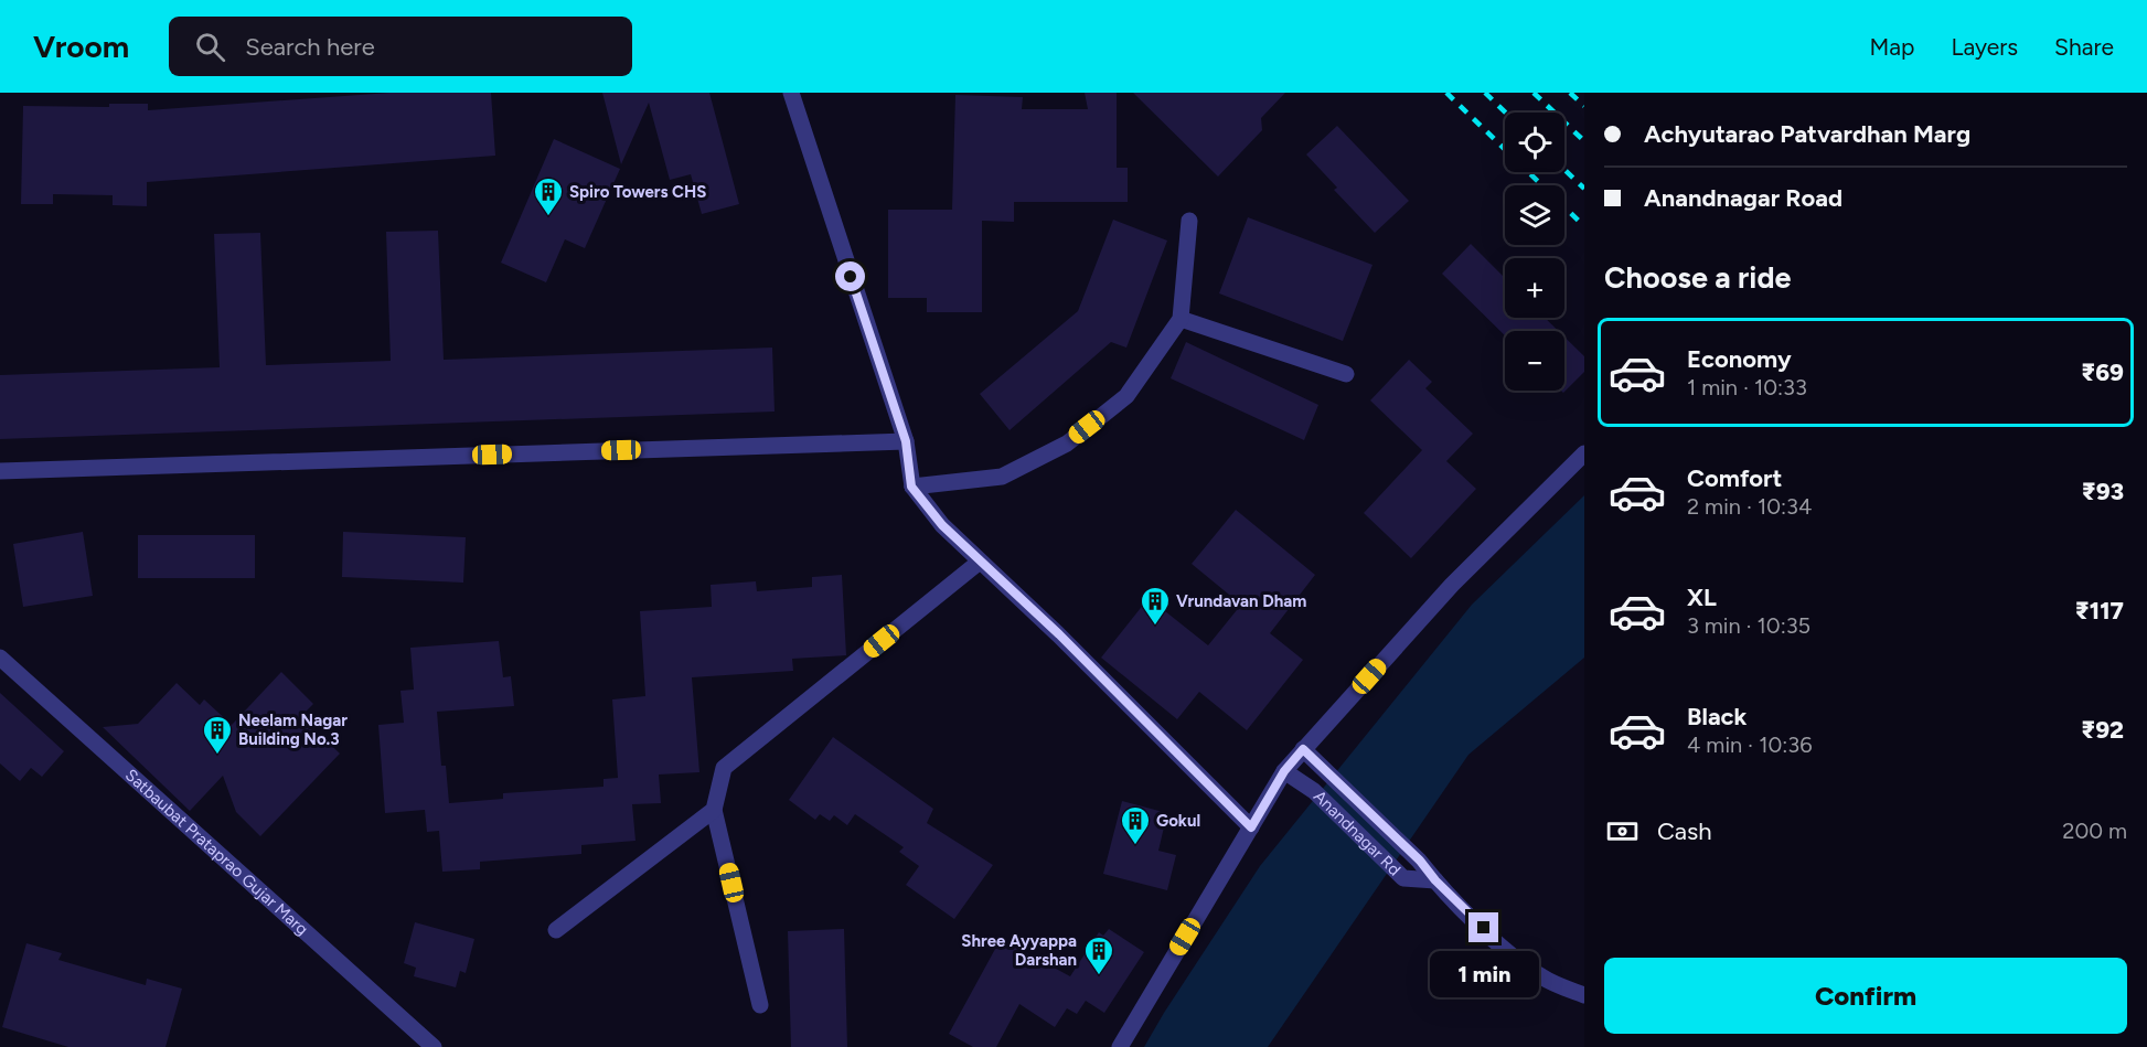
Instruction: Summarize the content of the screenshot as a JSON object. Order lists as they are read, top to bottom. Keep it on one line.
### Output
{"streets":{"street":["Anandnagar Rd","Satbaubat Prataprao Gujar Marg"]},"places":{"building":["Spiro Towers CHS","Vrundavan Dham","Neelam Nagar Building No.3","Gokul","Shree Ayyappa Darshan"]},"page":{"header":"Vroom","search":"Search here","nav":["Map","Layers","Share"],"banner":["Achyutarao Patvardhan Marg","Anandnagar Road"],"map_buttons":["+","−"],"heading":"Choose a ride","list":[{"name":"Economy","note":"1 min · 10:33","value":"₹69"},{"name":"Comfort","note":"2 min · 10:34","value":"₹93"},{"name":"XL","note":"3 min · 10:35","value":"₹117"},{"name":"Black","note":"4 min · 10:36","value":"₹92"}],"pay":["Cash","200 m"],"buttons":"Confirm","bubble":"1 min"}}
